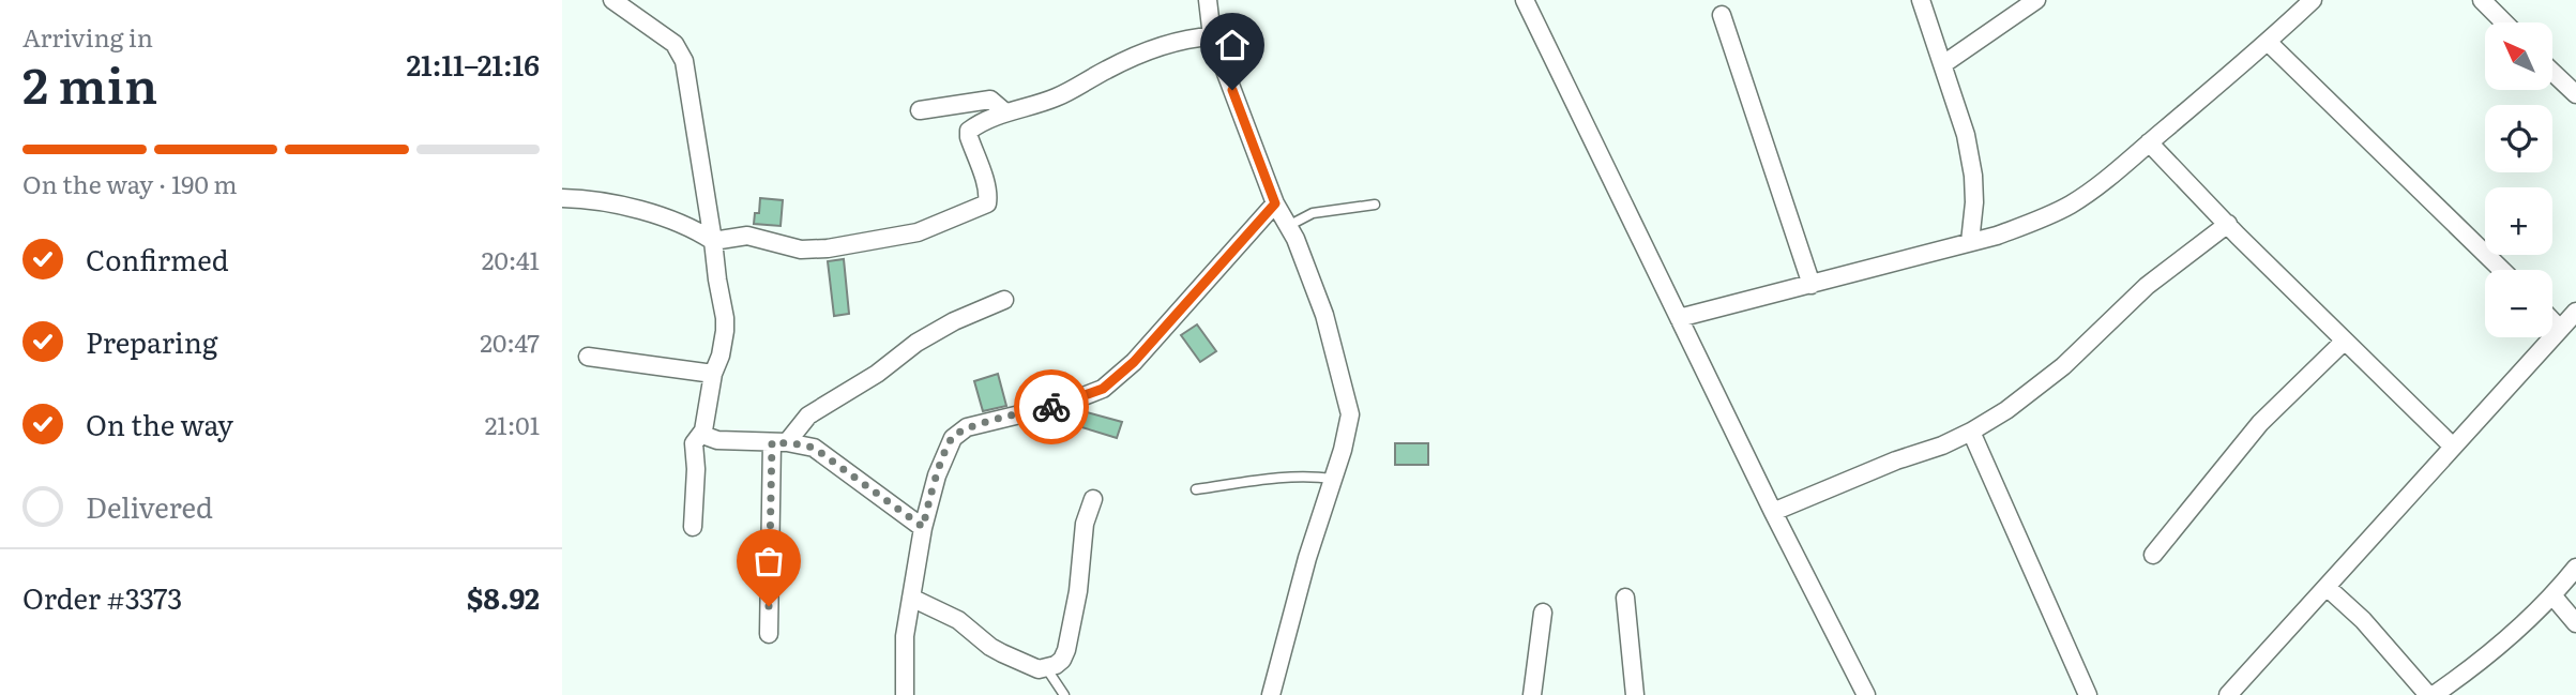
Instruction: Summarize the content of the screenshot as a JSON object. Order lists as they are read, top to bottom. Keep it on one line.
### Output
{"north":"top left","page":{"heading":["2 min","Arriving in","21:11–21:16"],"panel":["Order #3373","$8.92"],"map_buttons":["+","−"],"bar":"On the way · 190 m","list":[["Confirmed","20:41"],["Preparing","20:47"],["On the way","21:01"],"Delivered"]}}
